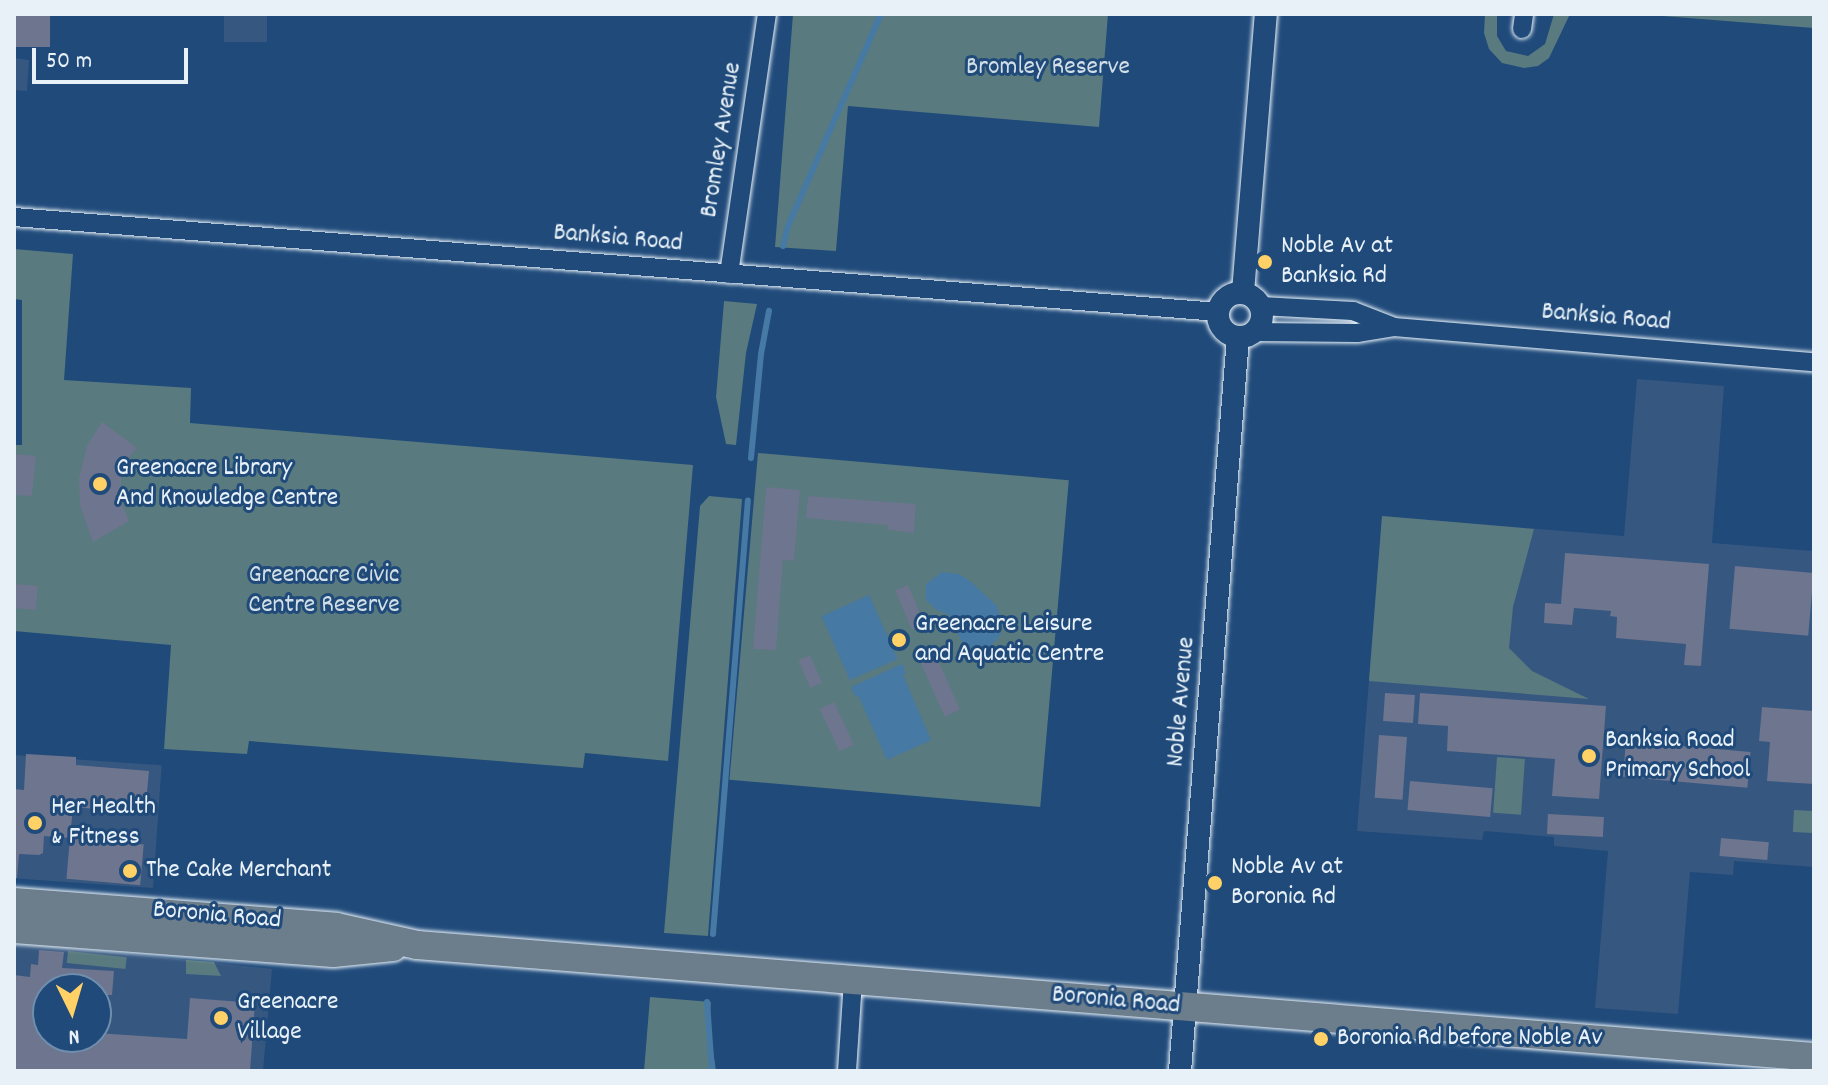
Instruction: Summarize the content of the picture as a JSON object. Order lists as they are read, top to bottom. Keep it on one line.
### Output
{"streets":{"main road":["Boronia Road"],"street":["Bromley Avenue","Banksia Road","Noble Avenue"]},"crossings":[["Bromley Avenue","Banksia Road"],["Banksia Road","Noble Avenue"],["Noble Avenue","Boronia Road"]],"parks":["Bromley Reserve","Greenacre Civic Centre Reserve"],"places":["Noble Av at Banksia Rd","Greenacre Library And Knowledge Centre","Greenacre Leisure and Aquatic Centre","Banksia Road Primary School","Her Health & Fitness","The Cake Merchant","Noble Av at Boronia Rd","Greenacre Village","Boronia Rd before Noble Av"],"scale_bar":"50 m","north":"bottom"}
